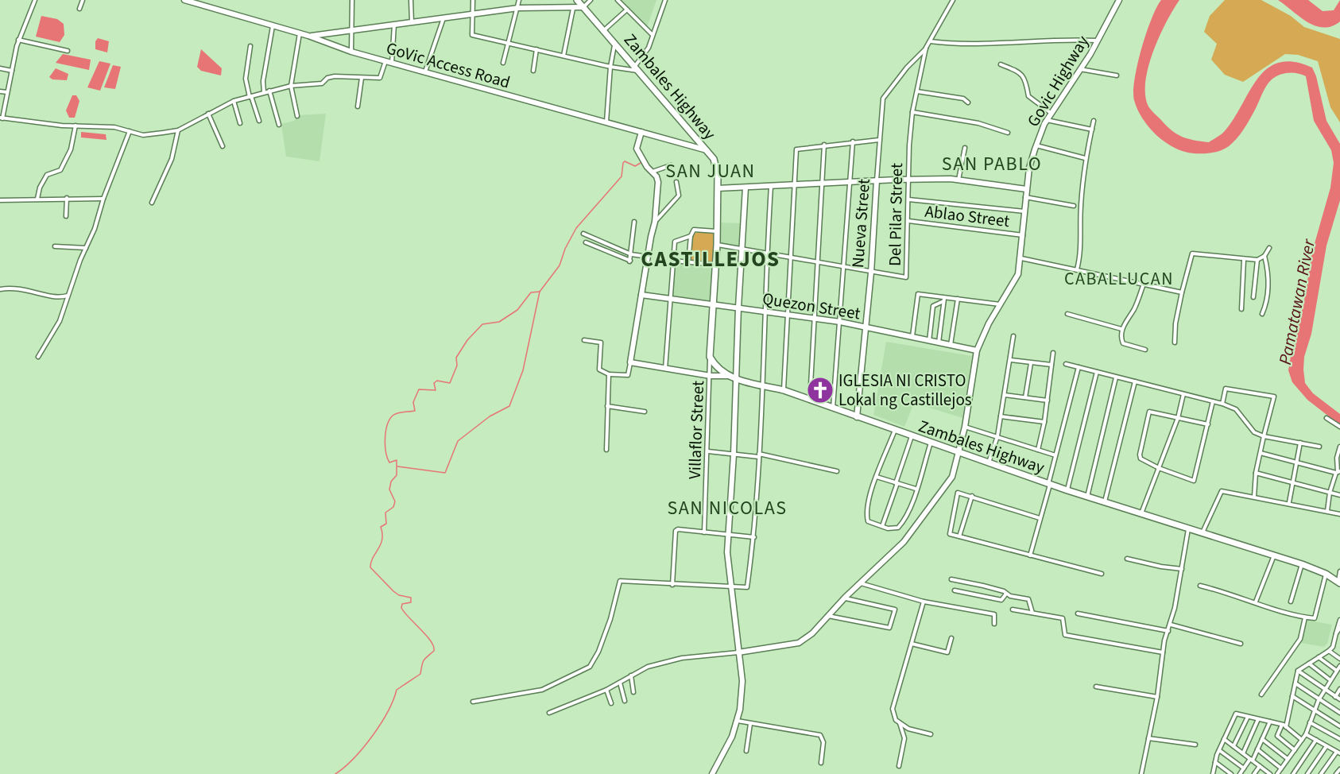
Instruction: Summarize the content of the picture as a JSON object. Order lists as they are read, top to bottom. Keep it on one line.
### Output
{"streets":{"main road":["Zambales Highway"],"street":["GoVic Access Road","Govic Highway","Del Pilar Street","Ablao Street","Nueva Street","Quezon Street","Villaflor Street"]},"crossings":[["GoVic Access Road","Zambales Highway"],["Govic Highway","Zambales Highway"],["Govic Highway","Ablao Street"],["Govic Highway","Quezon Street"],["Zambales Highway","Del Pilar Street"],["Zambales Highway","Nueva Street"],["Zambales Highway","Quezon Street"],["Zambales Highway","Villaflor Street"],["Del Pilar Street","Ablao Street"],["Del Pilar Street","Nueva Street"],["Nueva Street","Quezon Street"]],"districts":["SAN PABLO","SAN JUAN","CASTILLEJOS","CABALLUCAN","SAN NICOLAS"],"water":["Pamatawan River"],"places":{"church":["IGLESIA NI CRISTO Lokal ng Castillejos"]}}
